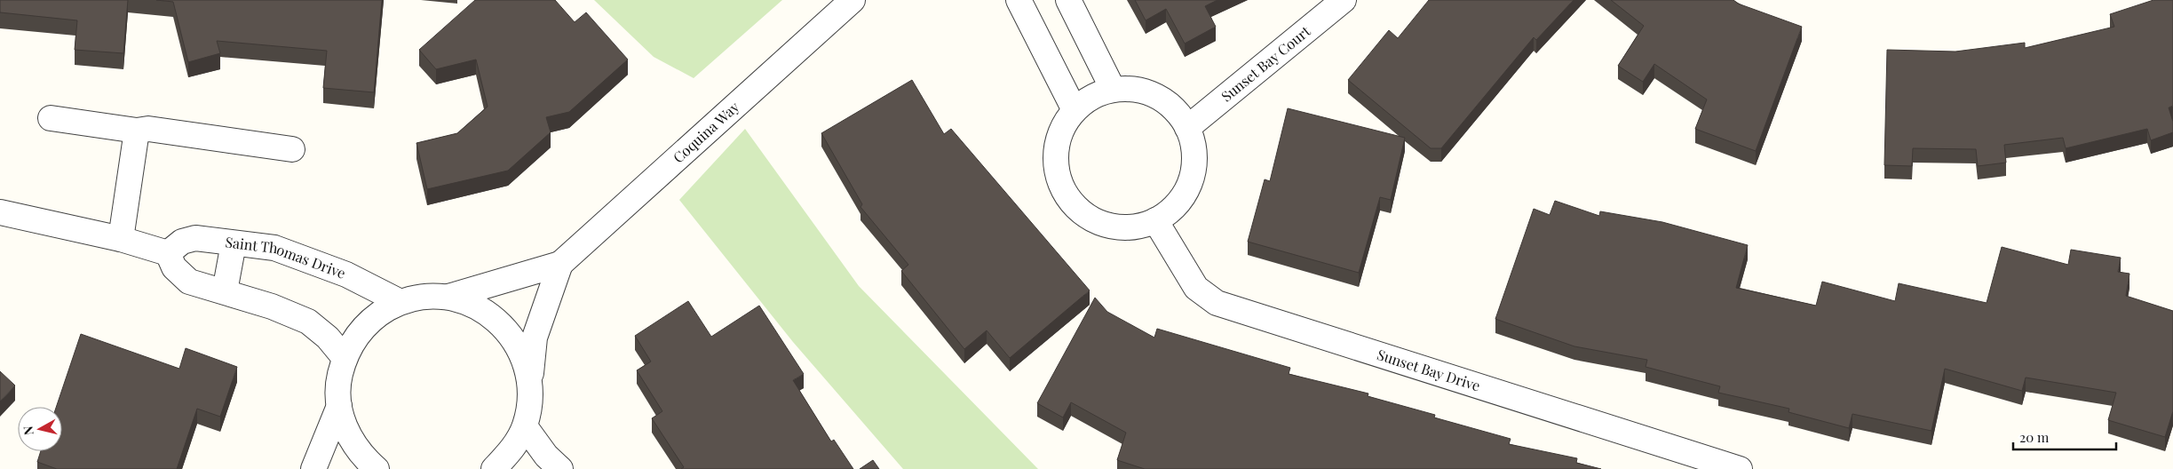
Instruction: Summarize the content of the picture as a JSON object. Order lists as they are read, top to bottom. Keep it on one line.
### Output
{"streets":{"street":["Sunset Bay Court","Coquina Way","Saint Thomas Drive","Sunset Bay Drive"]},"crossings":[["Sunset Bay Court","Sunset Bay Drive"]],"scale_bar":"20 m","north":"left"}
